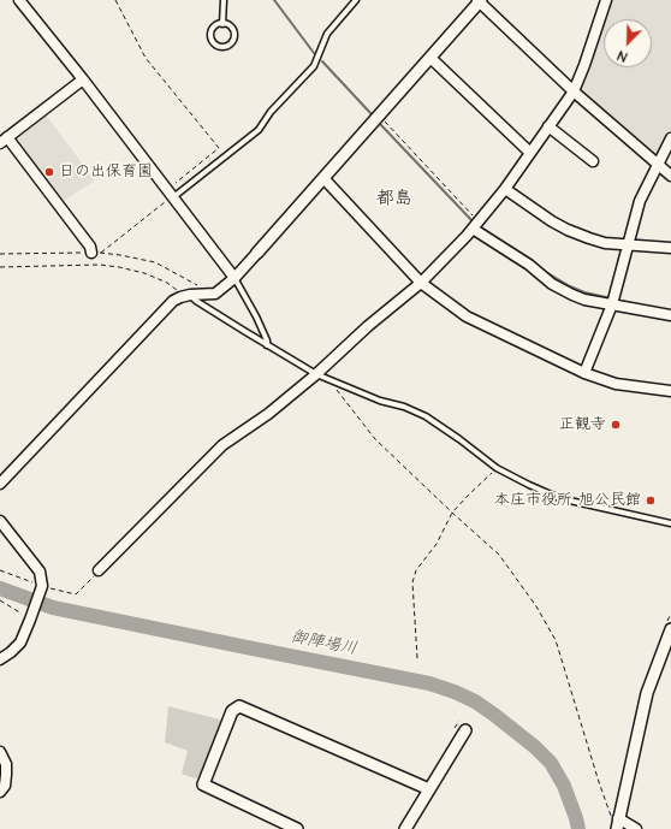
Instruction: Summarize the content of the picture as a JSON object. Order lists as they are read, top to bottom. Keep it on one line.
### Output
{"districts":["都島"],"water":["御陣場川"],"places":["日の出保育園","正観寺","本庄市役所 旭公民館"],"north":"bottom left"}
